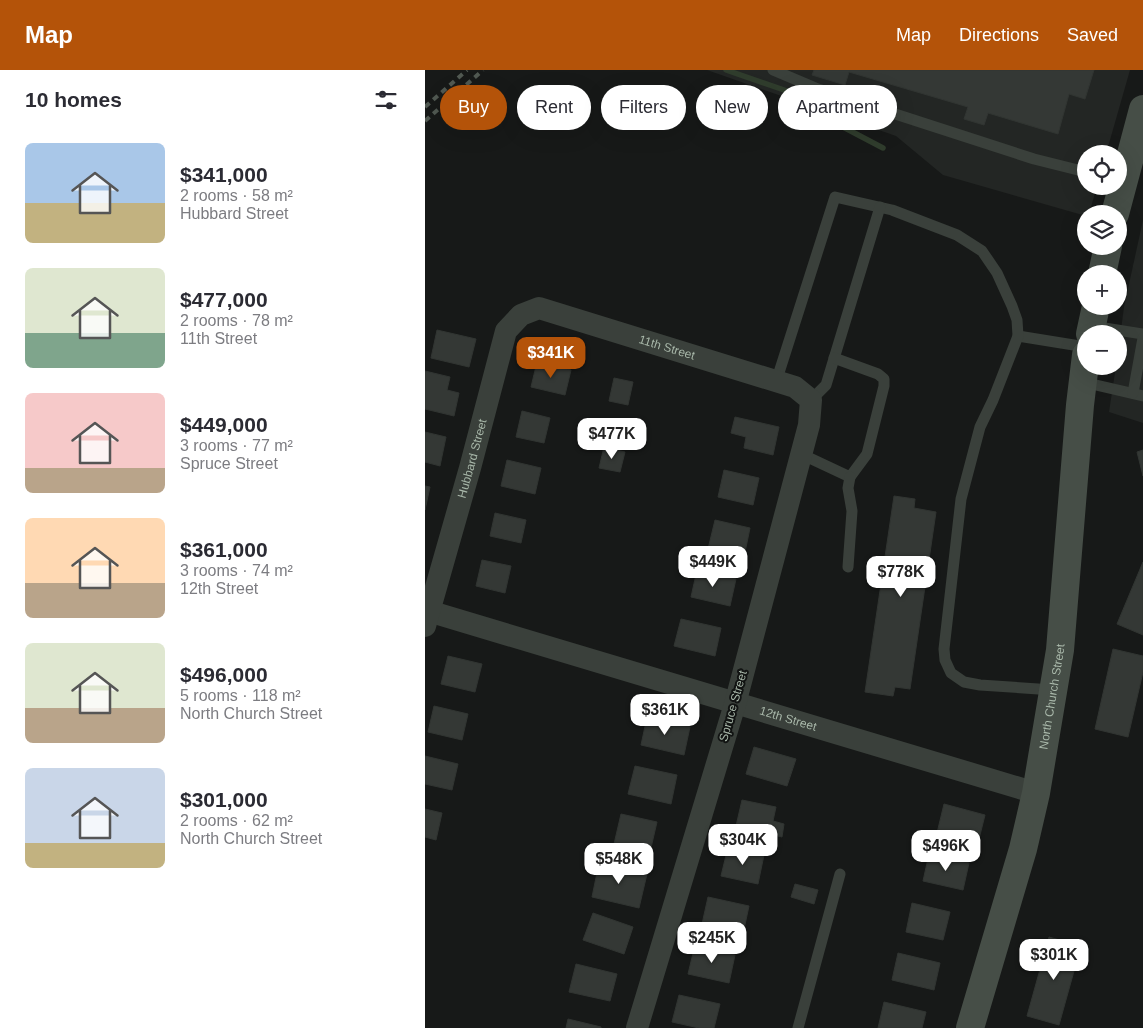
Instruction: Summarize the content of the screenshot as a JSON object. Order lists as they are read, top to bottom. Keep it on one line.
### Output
{"streets":{"main road":["North Church Street"],"street":["11th Street","Hubbard Street","Spruce Street","12th Street"]},"crossings":[["11th Street","Hubbard Street"],["11th Street","Spruce Street"],["Hubbard Street","12th Street"],["North Church Street","12th Street"],["Spruce Street","12th Street"]],"page":{"header":"Map","nav":["Map","Directions","Saved"],"heading":"10 homes","chip":["Buy","Rent","Filters","New","Apartment"],"list":[{"name":"$341,000","note":"2 rooms · 58 m² · Hubbard Street"},{"name":"$477,000","note":"2 rooms · 78 m² · 11th Street"},{"name":"$449,000","note":"3 rooms · 77 m² · Spruce Street"},{"name":"$361,000","note":"3 rooms · 74 m² · 12th Street"},{"name":"$496,000","note":"5 rooms · 118 m² · North Church Street"},{"name":"$301,000","note":"2 rooms · 62 m² · North Church Street"}],"map_buttons":["+","−"],"price":["$341K","$477K","$449K","$778K","$361K","$304K","$496K","$548K","$245K","$301K"]}}
